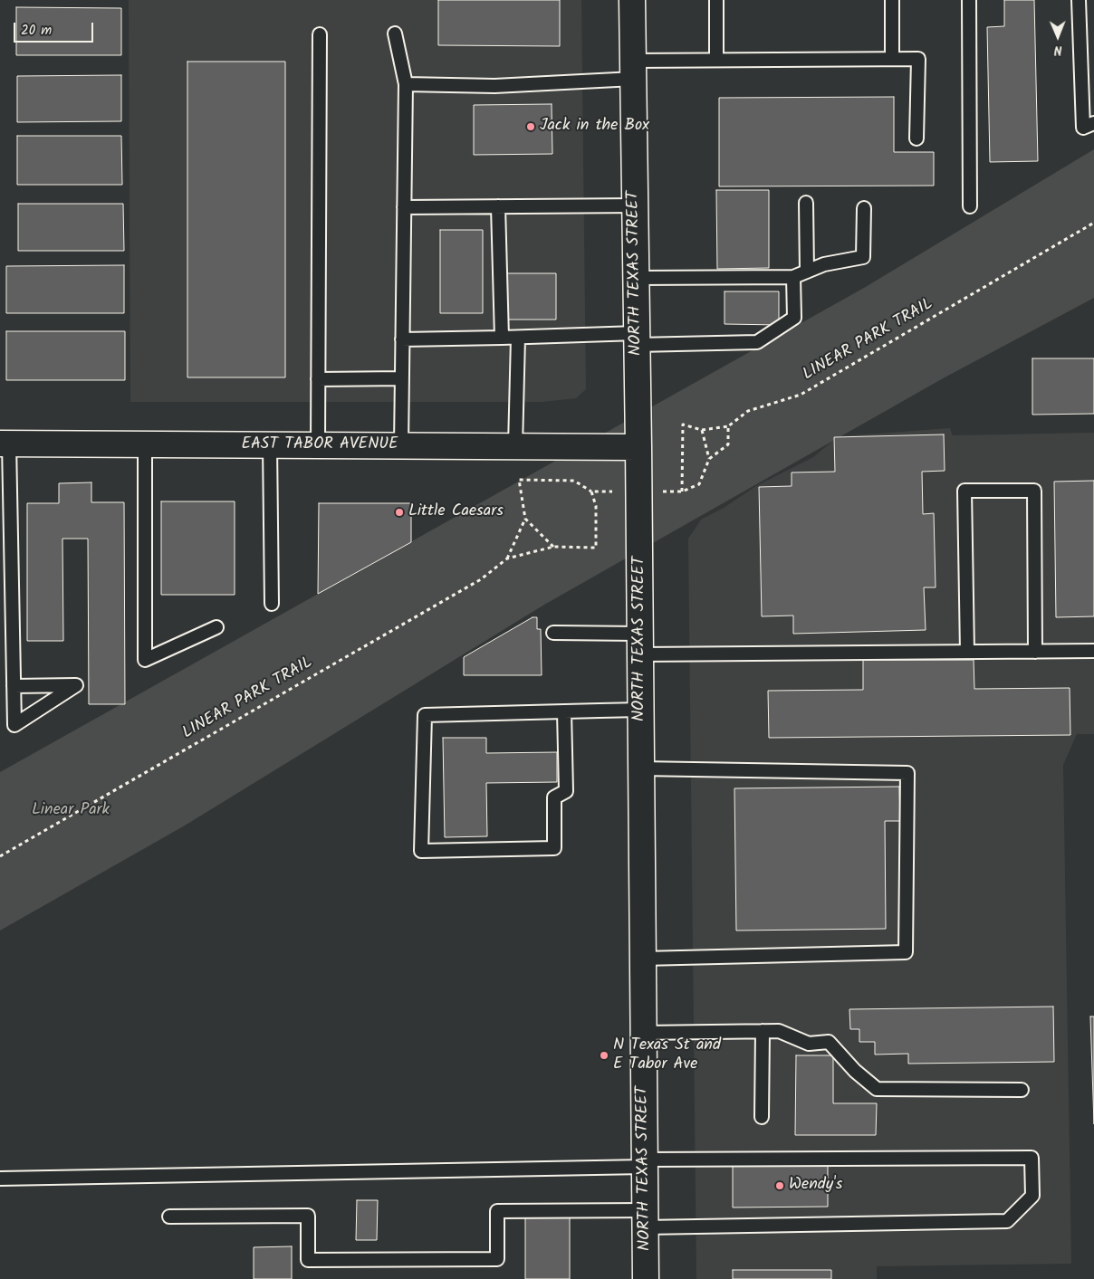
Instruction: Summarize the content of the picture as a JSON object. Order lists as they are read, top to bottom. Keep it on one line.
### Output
{"streets":{"main road":["NORTH TEXAS STREET","EAST TABOR AVENUE"],"path":["LINEAR PARK TRAIL"]},"crossings":[["NORTH TEXAS STREET","EAST TABOR AVENUE"]],"parks":["Linear Park"],"places":["Jack in the Box","Little Caesars","N Texas St and E Tabor Ave","Wendy's"],"scale_bar":"20 m","north":"bottom"}
